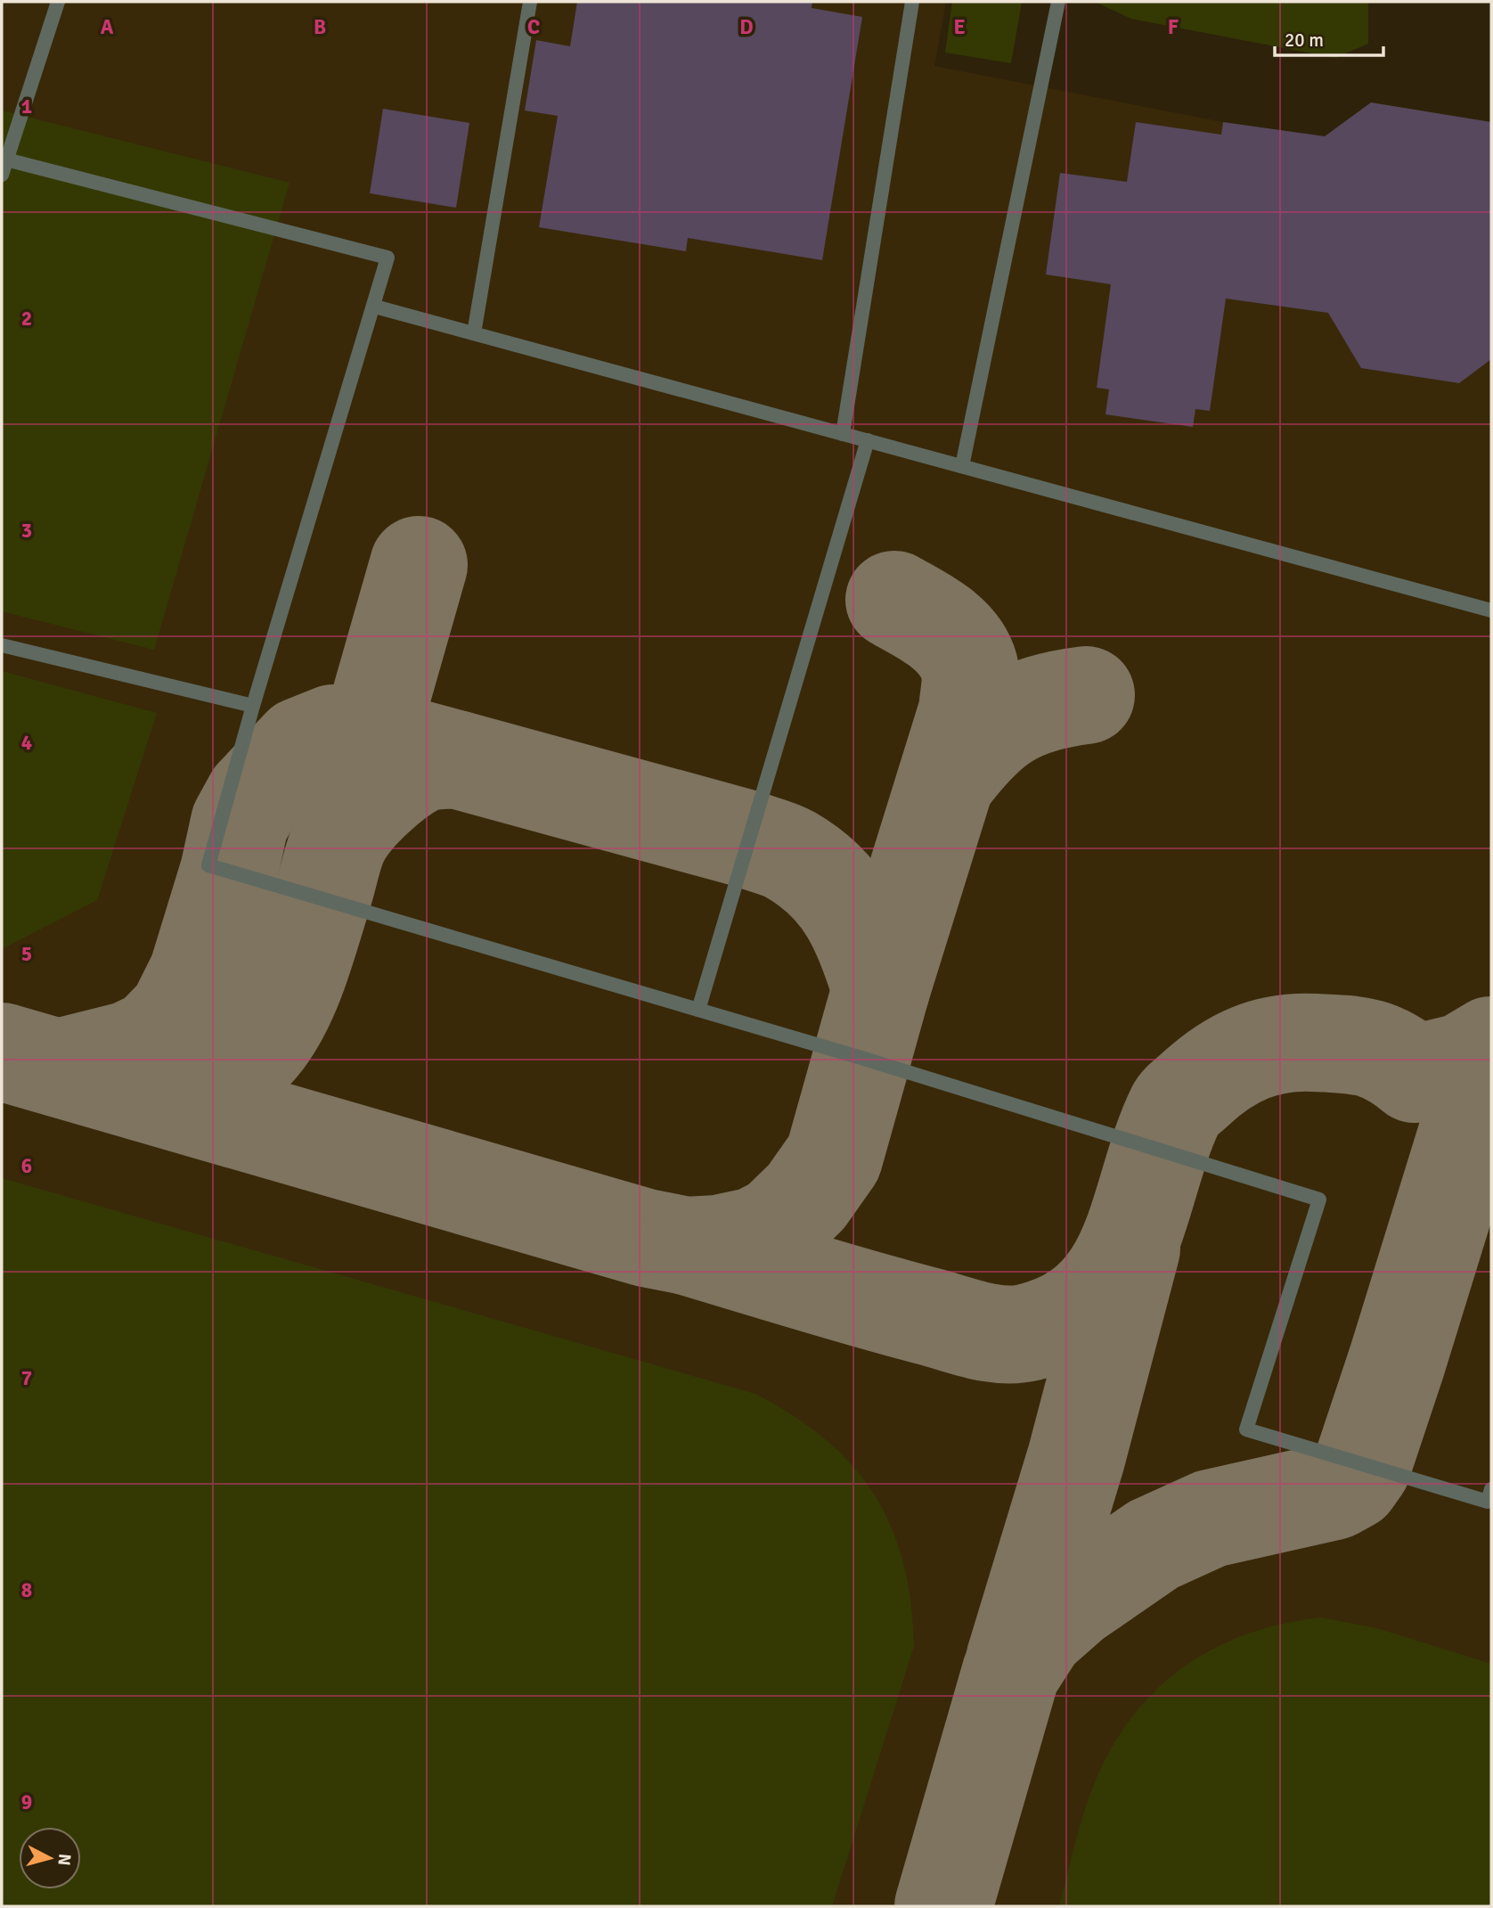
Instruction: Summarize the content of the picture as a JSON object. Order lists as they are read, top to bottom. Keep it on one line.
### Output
{"scale_bar":"20 m","north":"right","grid":{"columns":["A","B","C","D","E","F"],"rows":["1","2","3","4","5","6","7","8","9"]}}
